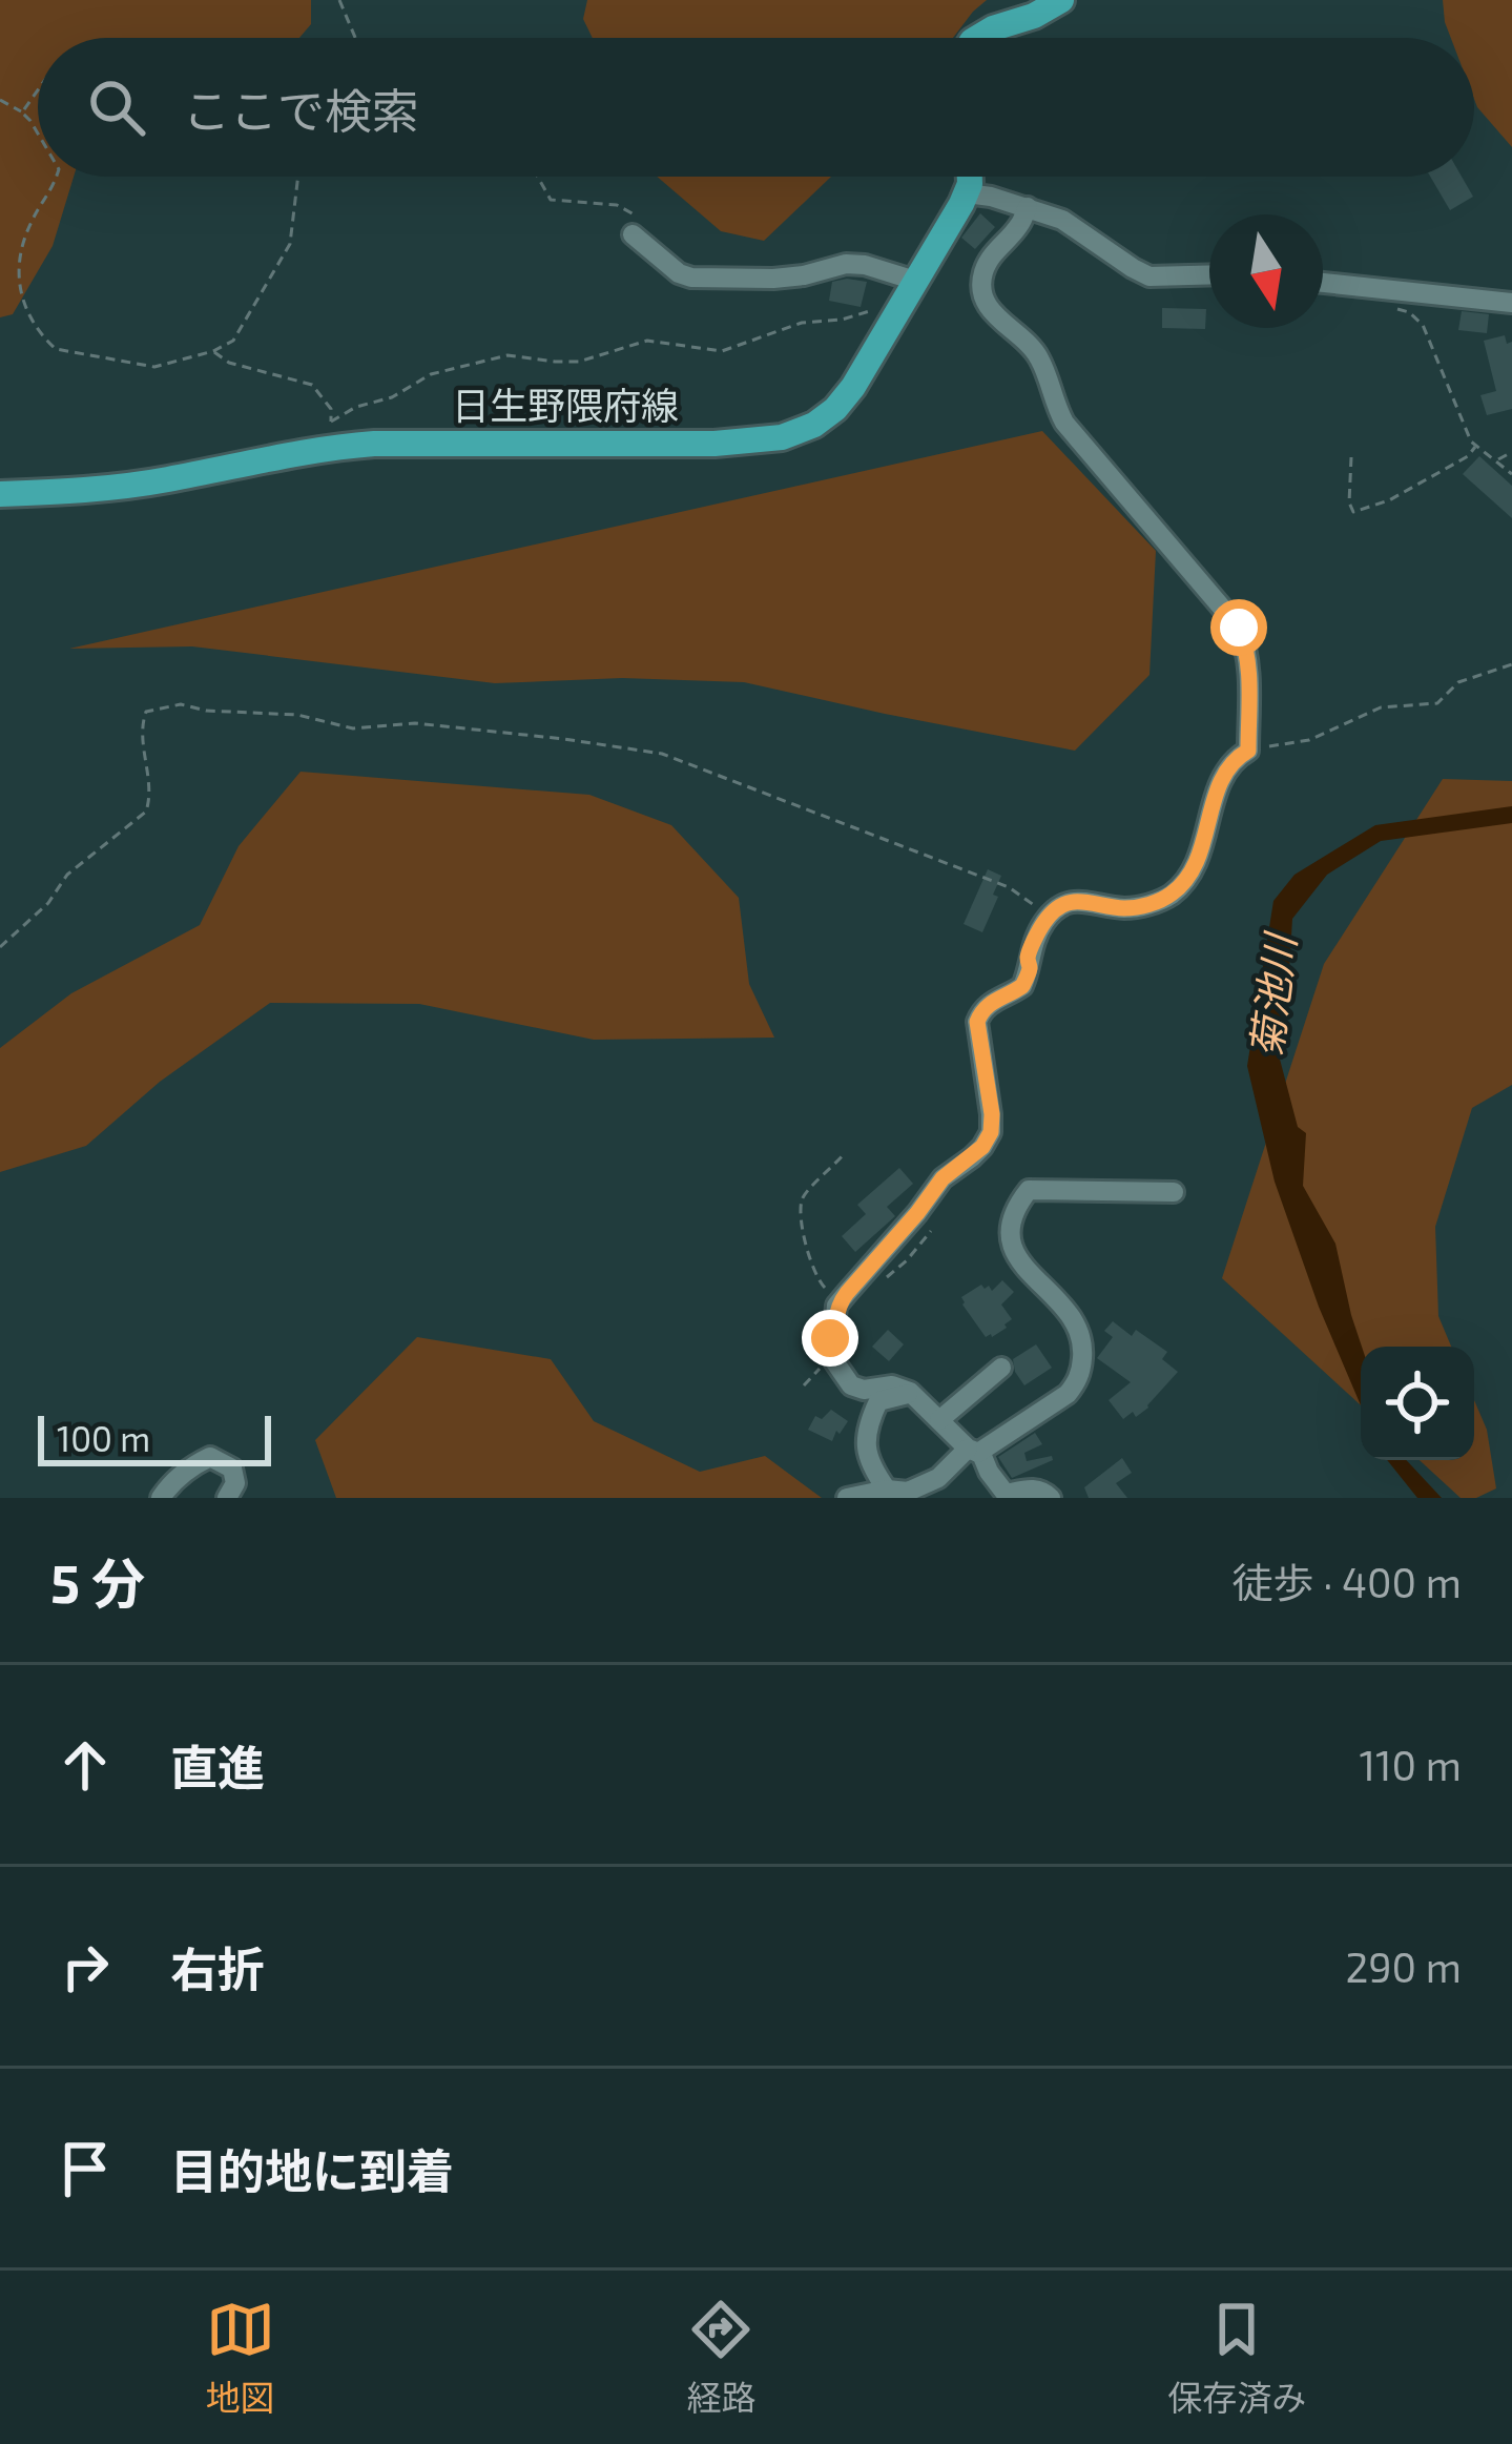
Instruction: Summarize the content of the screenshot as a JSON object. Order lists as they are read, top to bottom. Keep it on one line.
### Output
{"streets":{"main road":["日生野隈府線"]},"water":["菊池川"],"scale_bar":"100 m","north":"bottom","page":{"search":"ここで検索","scale":"100 m","heading":["5 分","徒歩 · 400 m"],"list":[["直進","110 m"],["右折","290 m"],"目的地に到着"],"nav":["地図","経路","保存済み"]}}
